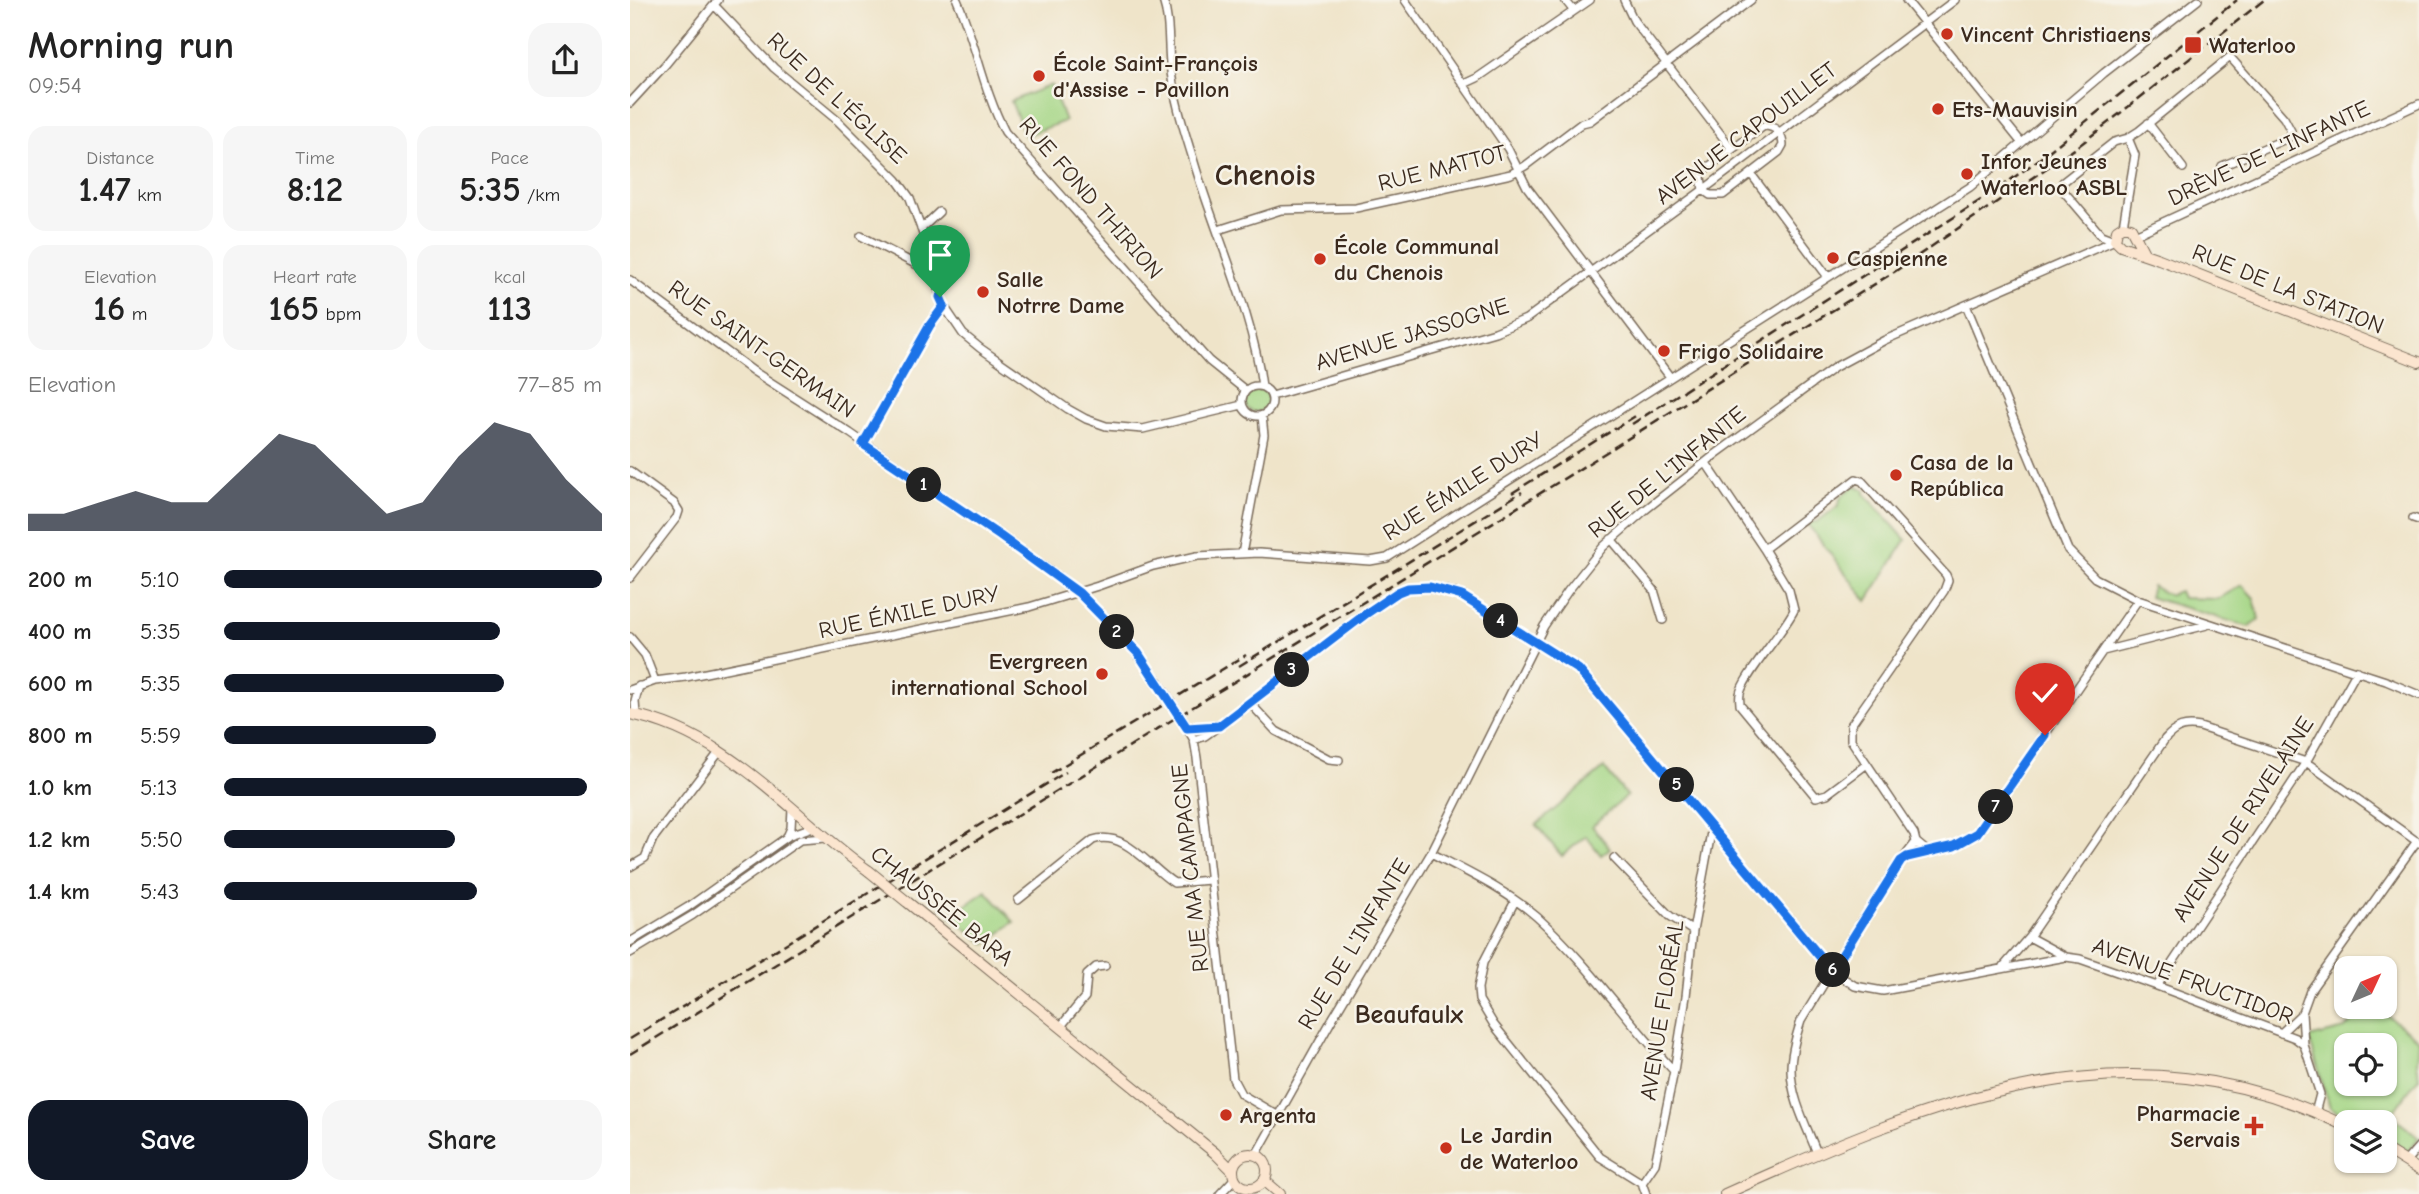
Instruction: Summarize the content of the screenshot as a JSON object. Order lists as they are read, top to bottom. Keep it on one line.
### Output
{"streets":{"main road":["RUE DE LA STATION","CHAUSSÉE BARA"],"street":["RUE DE L'ÉGLISE","AVENUE CAPOUILLET","DRÈVE DE L'INFANTE","RUE MATTOT","RUE FOND THIRION","AVENUE JASSOGNE","RUE SAINT-GERMAIN","RUE DE L'INFANTE","RUE ÉMILE DURY","AVENUE DE RIVELAINE","RUE MA CAMPAGNE","AVENUE FRUCTIDOR","AVENUE FLORÉAL"]},"crossings":[["AVENUE CAPOUILLET","AVENUE JASSOGNE"],["DRÈVE DE L'INFANTE","RUE DE LA STATION"],["DRÈVE DE L'INFANTE","RUE DE L'INFANTE"],["RUE FOND THIRION","AVENUE JASSOGNE"],["RUE DE LA STATION","RUE DE L'INFANTE"],["RUE SAINT-GERMAIN","RUE ÉMILE DURY"],["RUE SAINT-GERMAIN","RUE MA CAMPAGNE"],["RUE DE L'INFANTE","RUE MA CAMPAGNE"],["RUE DE L'INFANTE","CHAUSSÉE BARA"],["RUE DE L'INFANTE","AVENUE FRUCTIDOR"],["RUE ÉMILE DURY","RUE MA CAMPAGNE"],["AVENUE DE RIVELAINE","AVENUE FRUCTIDOR"],["RUE MA CAMPAGNE","AVENUE FRUCTIDOR"],["AVENUE FRUCTIDOR","AVENUE FLORÉAL"]],"districts":["Chenois","Beaufaulx"],"places":{"other":["Vincent Christiaens","École Saint-François d'Assise - Pavillon","Ets-Mauvisin","Infor Jeunes Waterloo ASBL","Caspienne","École Communal du Chenois","Salle Notrre Dame","Frigo Solidaire","Casa de la República","Evergreen international School","Argenta","Le Jardin de Waterloo"],"transit":["Waterloo"],"health":["Pharmacie Servais"]},"north":"top right","page":{"heading":["Morning run","09:54"],"stats":[["Distance","1.47 km"],["Time","8:12"],["Pace","5:35 /km"],["Elevation","16 m"],["Heart rate","165 bpm"],["kcal","113"]],"chart":["Elevation","77–85 m"],"pins":["1","4","2","3","5","7","6"],"list":[{"name":"200 m","note":"5:10"},{"name":"400 m","note":"5:35"},{"name":"600 m","note":"5:35"},{"name":"800 m","note":"5:59"},{"name":"1.0 km","note":"5:13"},{"name":"1.2 km","note":"5:50"},{"name":"1.4 km","note":"5:43"}],"buttons":["Save","Share"]}}
